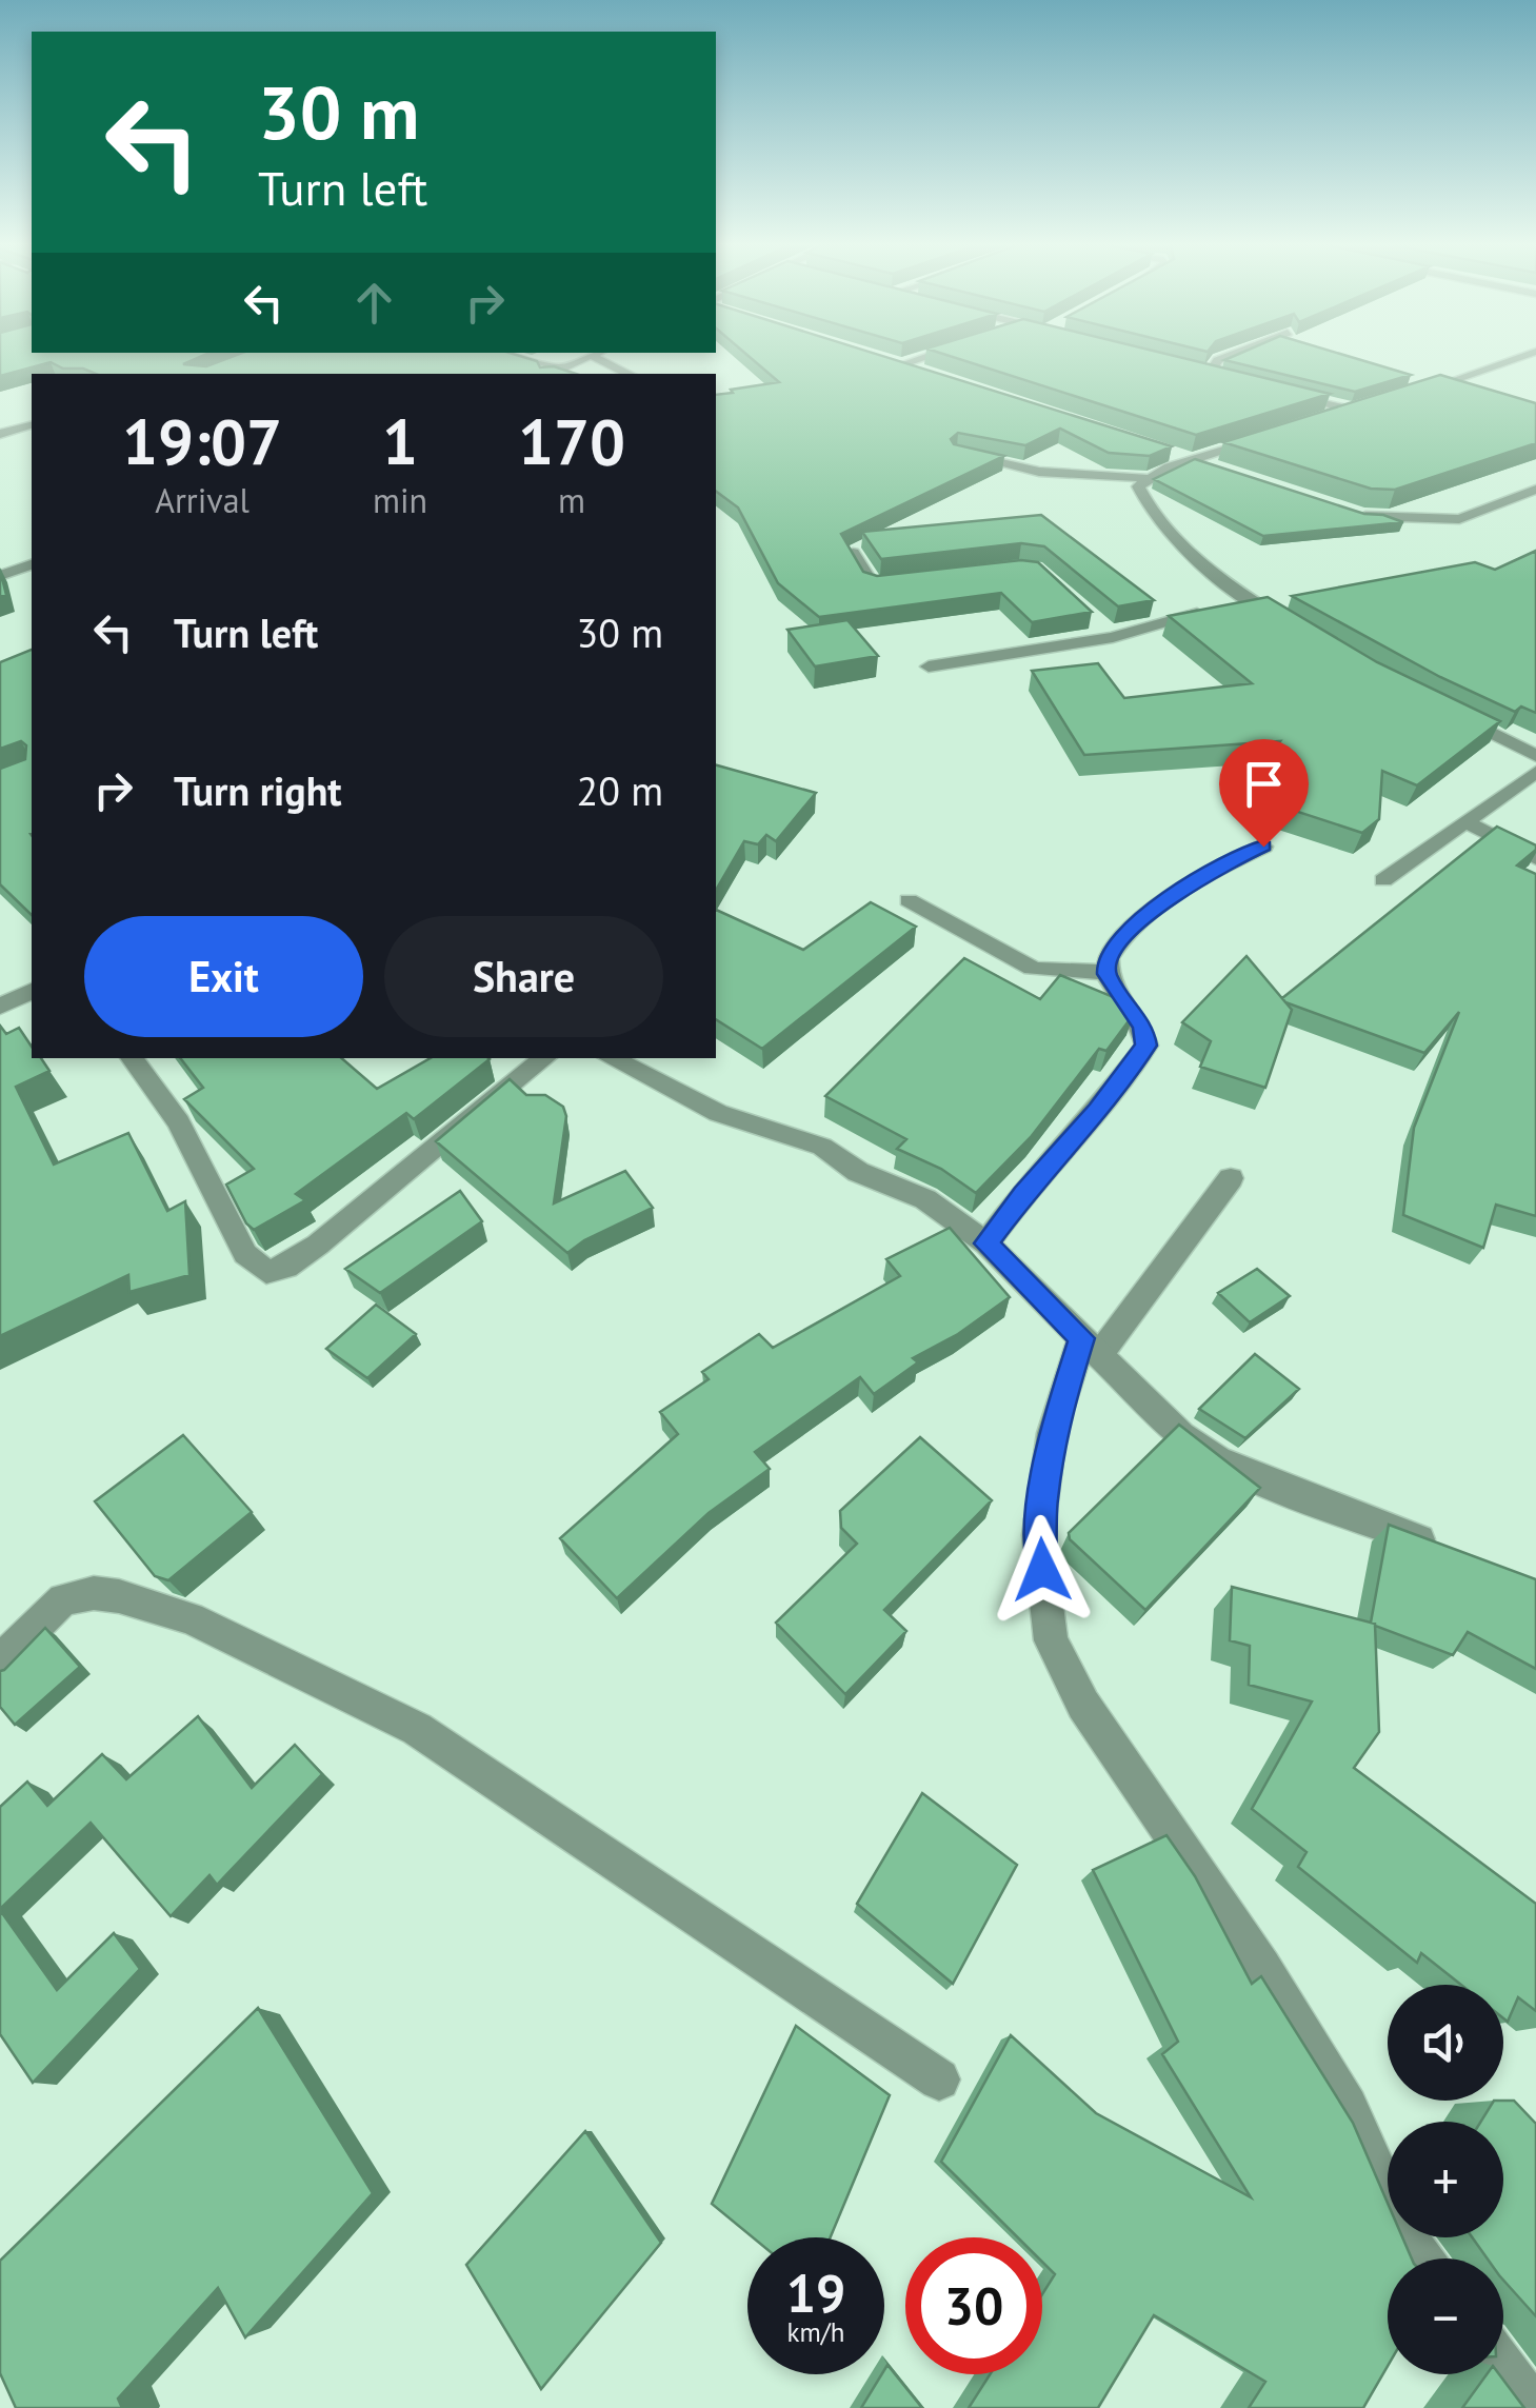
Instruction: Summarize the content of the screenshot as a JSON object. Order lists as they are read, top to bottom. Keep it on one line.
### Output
{"page":{"turn":["30 m","Turn left"],"eta":["19:07","Arrival","1","min","170","m"],"list":[{"name":"Turn left","value":"30 m"},{"name":"Turn right","value":"20 m"}],"buttons":["Exit","Share"],"map_buttons":["+","−"],"speed":"19 km/h","limit":"30"}}
